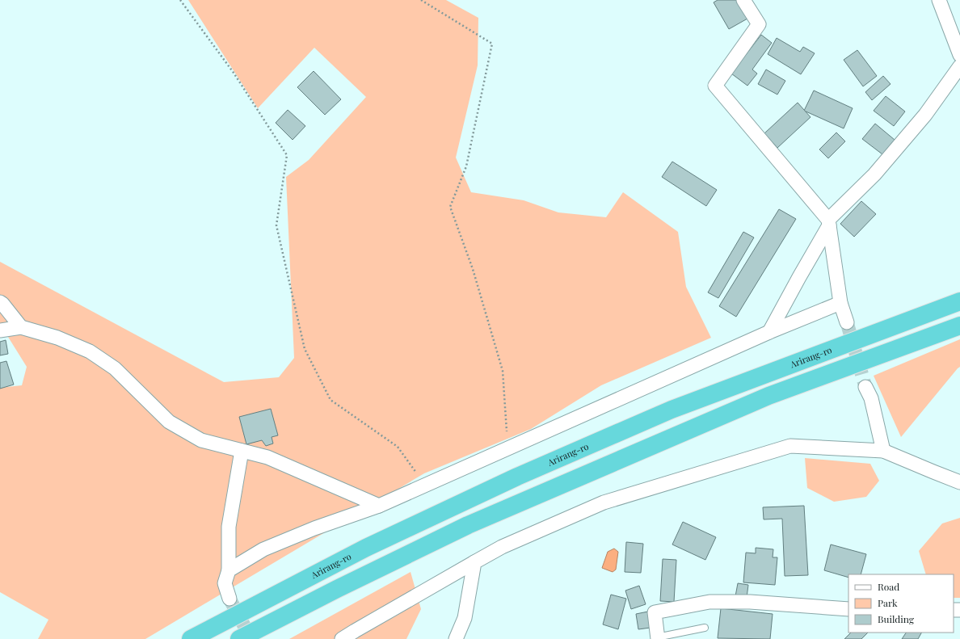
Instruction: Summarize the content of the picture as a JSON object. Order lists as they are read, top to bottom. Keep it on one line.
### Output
{"streets":{"highway":["Arirang-ro"]},"legend":["Road","Park","Building"]}
